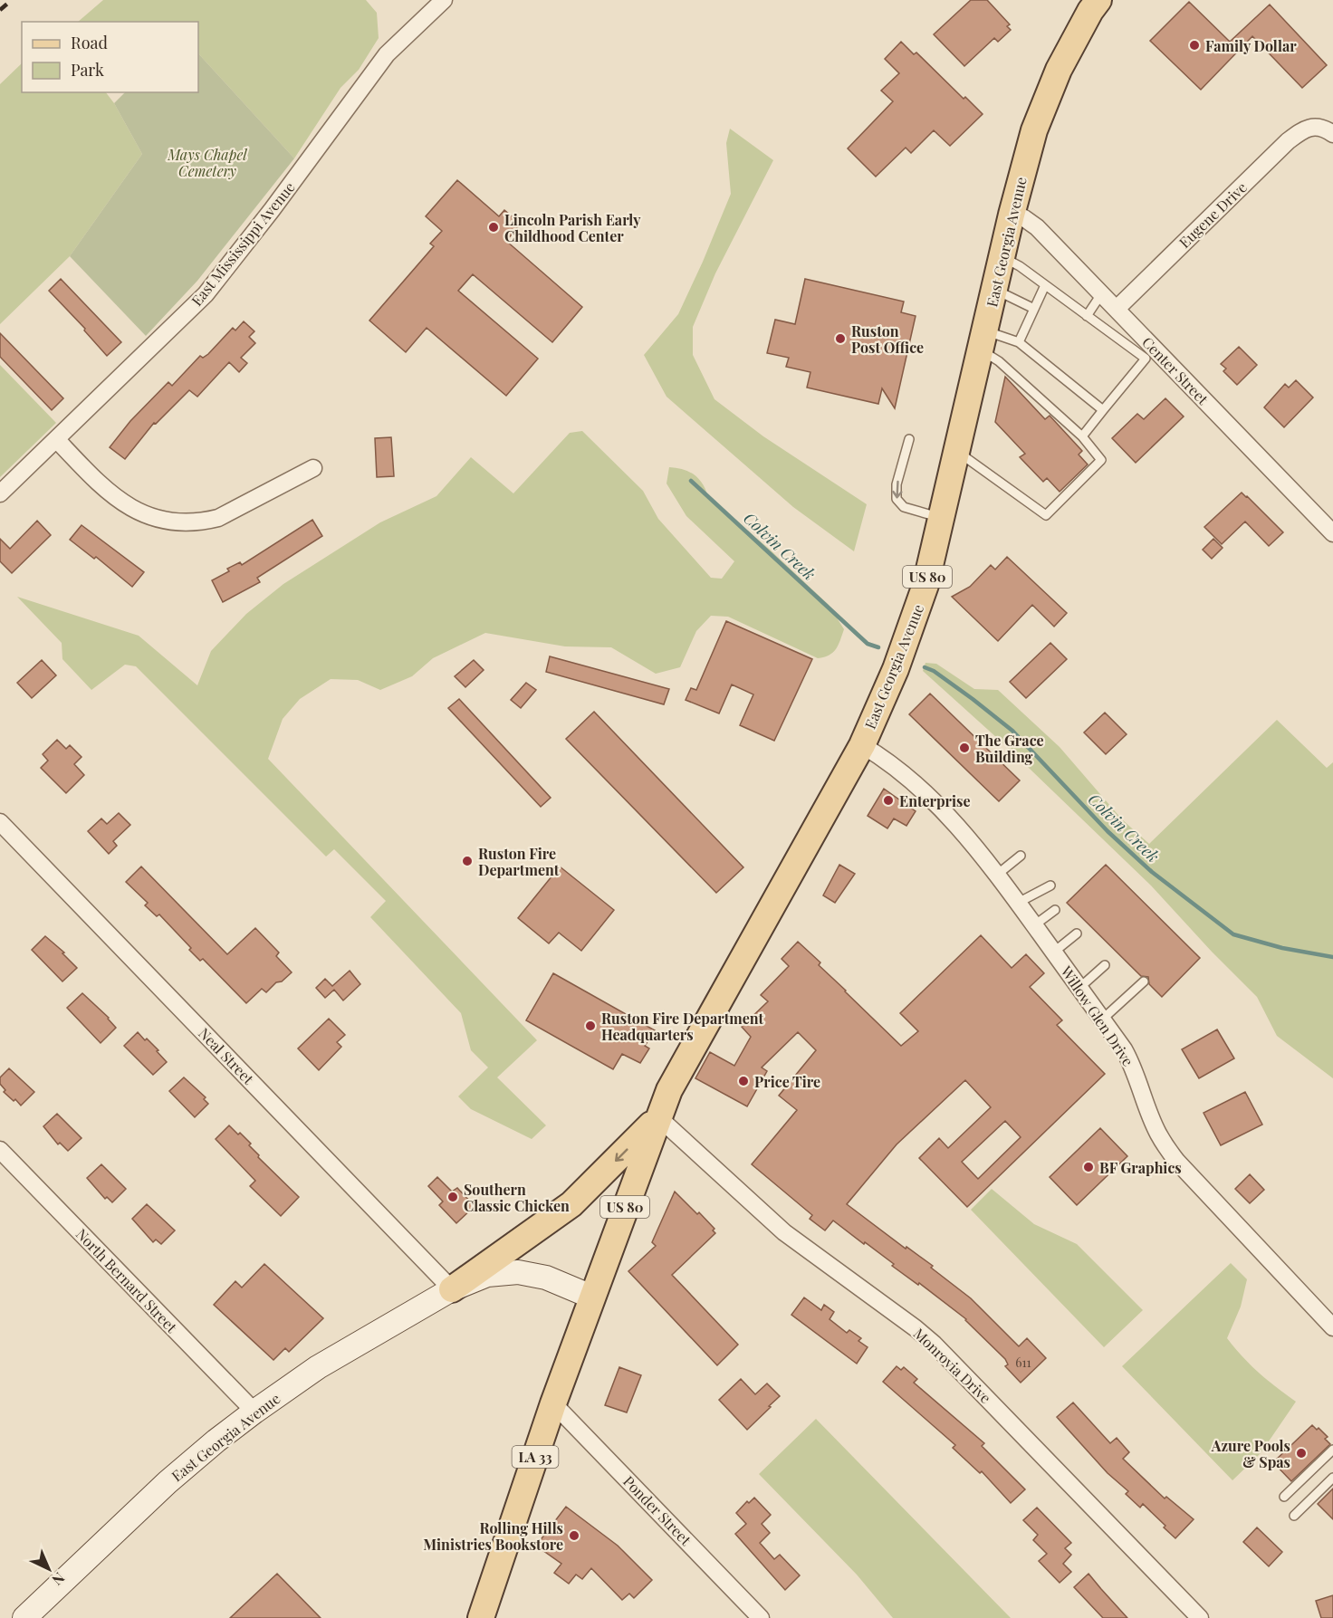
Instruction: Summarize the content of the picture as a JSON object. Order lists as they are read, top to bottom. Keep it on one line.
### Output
{"streets":{"main road":["East Georgia Avenue","US 80","LA 33"],"street":["Eugene Drive","East Mississippi Avenue","Center Street","Willow Glen Drive","Neal Street","North Bernard Street","Monrovia Drive","Ponder Street"]},"crossings":[["Eugene Drive","Center Street"],["East Georgia Avenue","Center Street"],["East Georgia Avenue","Willow Glen Drive"],["East Georgia Avenue","Neal Street"],["East Georgia Avenue","North Bernard Street"],["East Georgia Avenue","Monrovia Drive"],["East Georgia Avenue","LA 33"],["LA 33","Ponder Street"]],"water":["Colvin Creek"],"parks":["Mays Chapel Cemetery"],"places":["Family Dollar","Lincoln Parish Early Childhood Center","Ruston Post Office","The Grace Building","Enterprise","Ruston Fire Department","Ruston Fire Department Headquarters","Price Tire","BF Graphics","Southern Classic Chicken","Azure Pools & Spas","Rolling Hills Ministries Bookstore"],"house_numbers":["611"],"legend":["Road","Park"],"north":"bottom right"}
